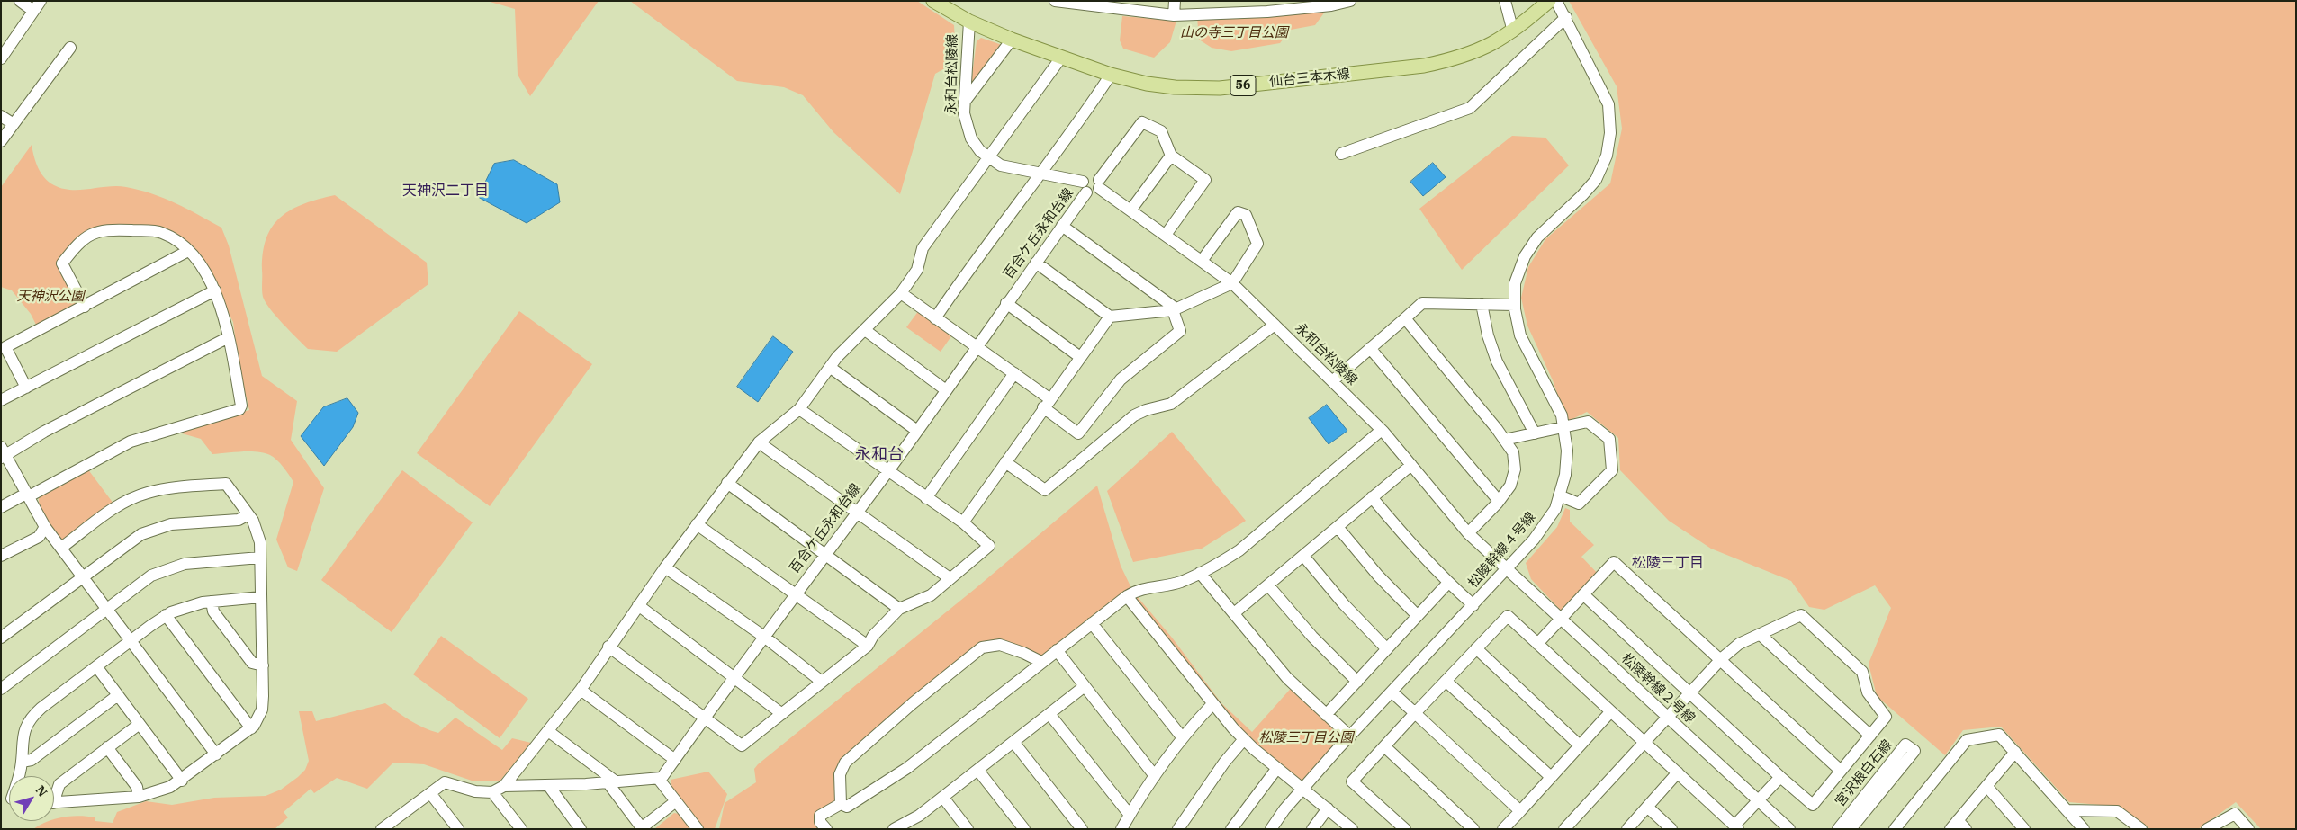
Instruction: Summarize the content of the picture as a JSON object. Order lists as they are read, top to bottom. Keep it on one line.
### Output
{"streets":{"main road":["仙台三本木線","56"],"street":["永和台松陵線","百合ケ丘永和台線","松陵幹線４号線","松陵幹線２号線","宮沢根白石線"]},"crossings":[["永和台松陵線","仙台三本木線"],["永和台松陵線","百合ケ丘永和台線"],["永和台松陵線","松陵幹線４号線"],["永和台松陵線","松陵幹線２号線"],["松陵幹線４号線","松陵幹線２号線"]],"districts":["天神沢二丁目","永和台","松陵三丁目"],"parks":["山の寺三丁目公園","天神沢公園","松陵三丁目公園"],"north":"top right"}
